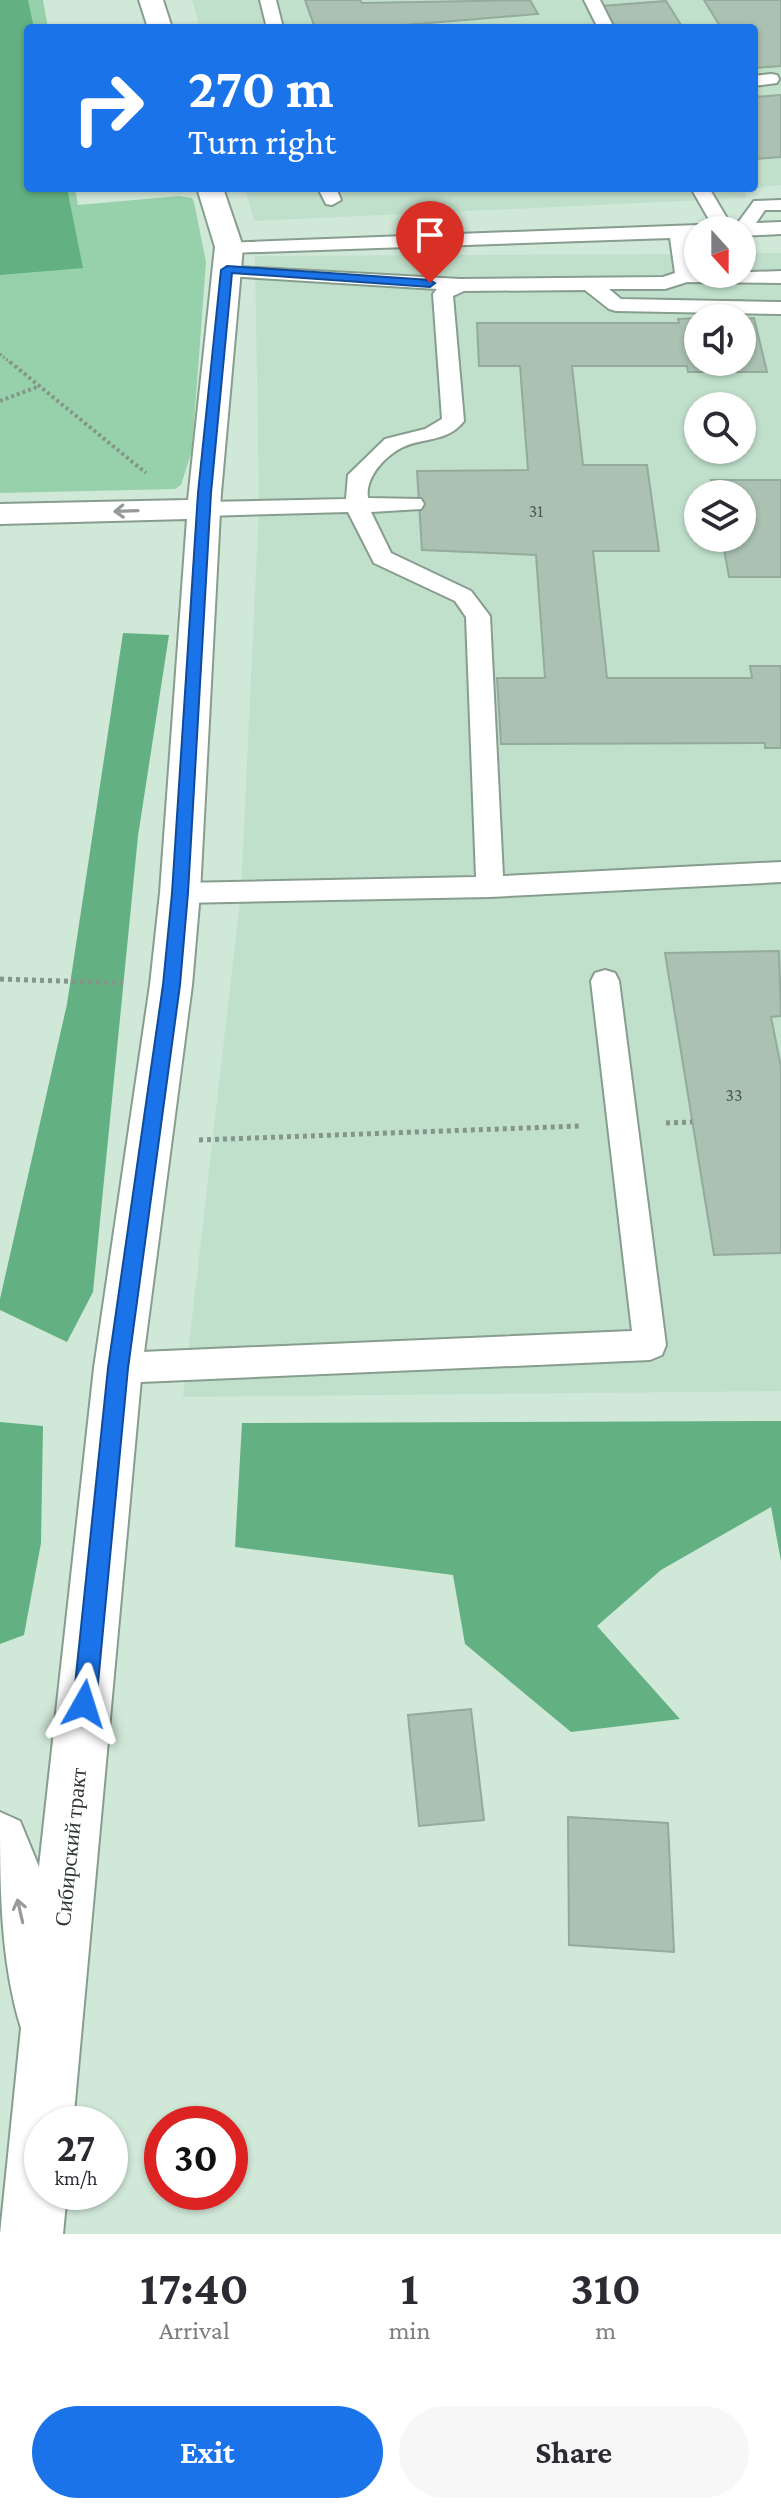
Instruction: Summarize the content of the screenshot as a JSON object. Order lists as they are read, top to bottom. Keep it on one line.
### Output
{"streets":{"street":["Сибирский тракт"]},"house_numbers":["31","33"],"north":"bottom","page":{"turn":["270 m","Turn right"],"speed":"27 km/h","limit":"30","eta":["17:40","Arrival","1","min","310","m"],"buttons":["Exit","Share"]}}
